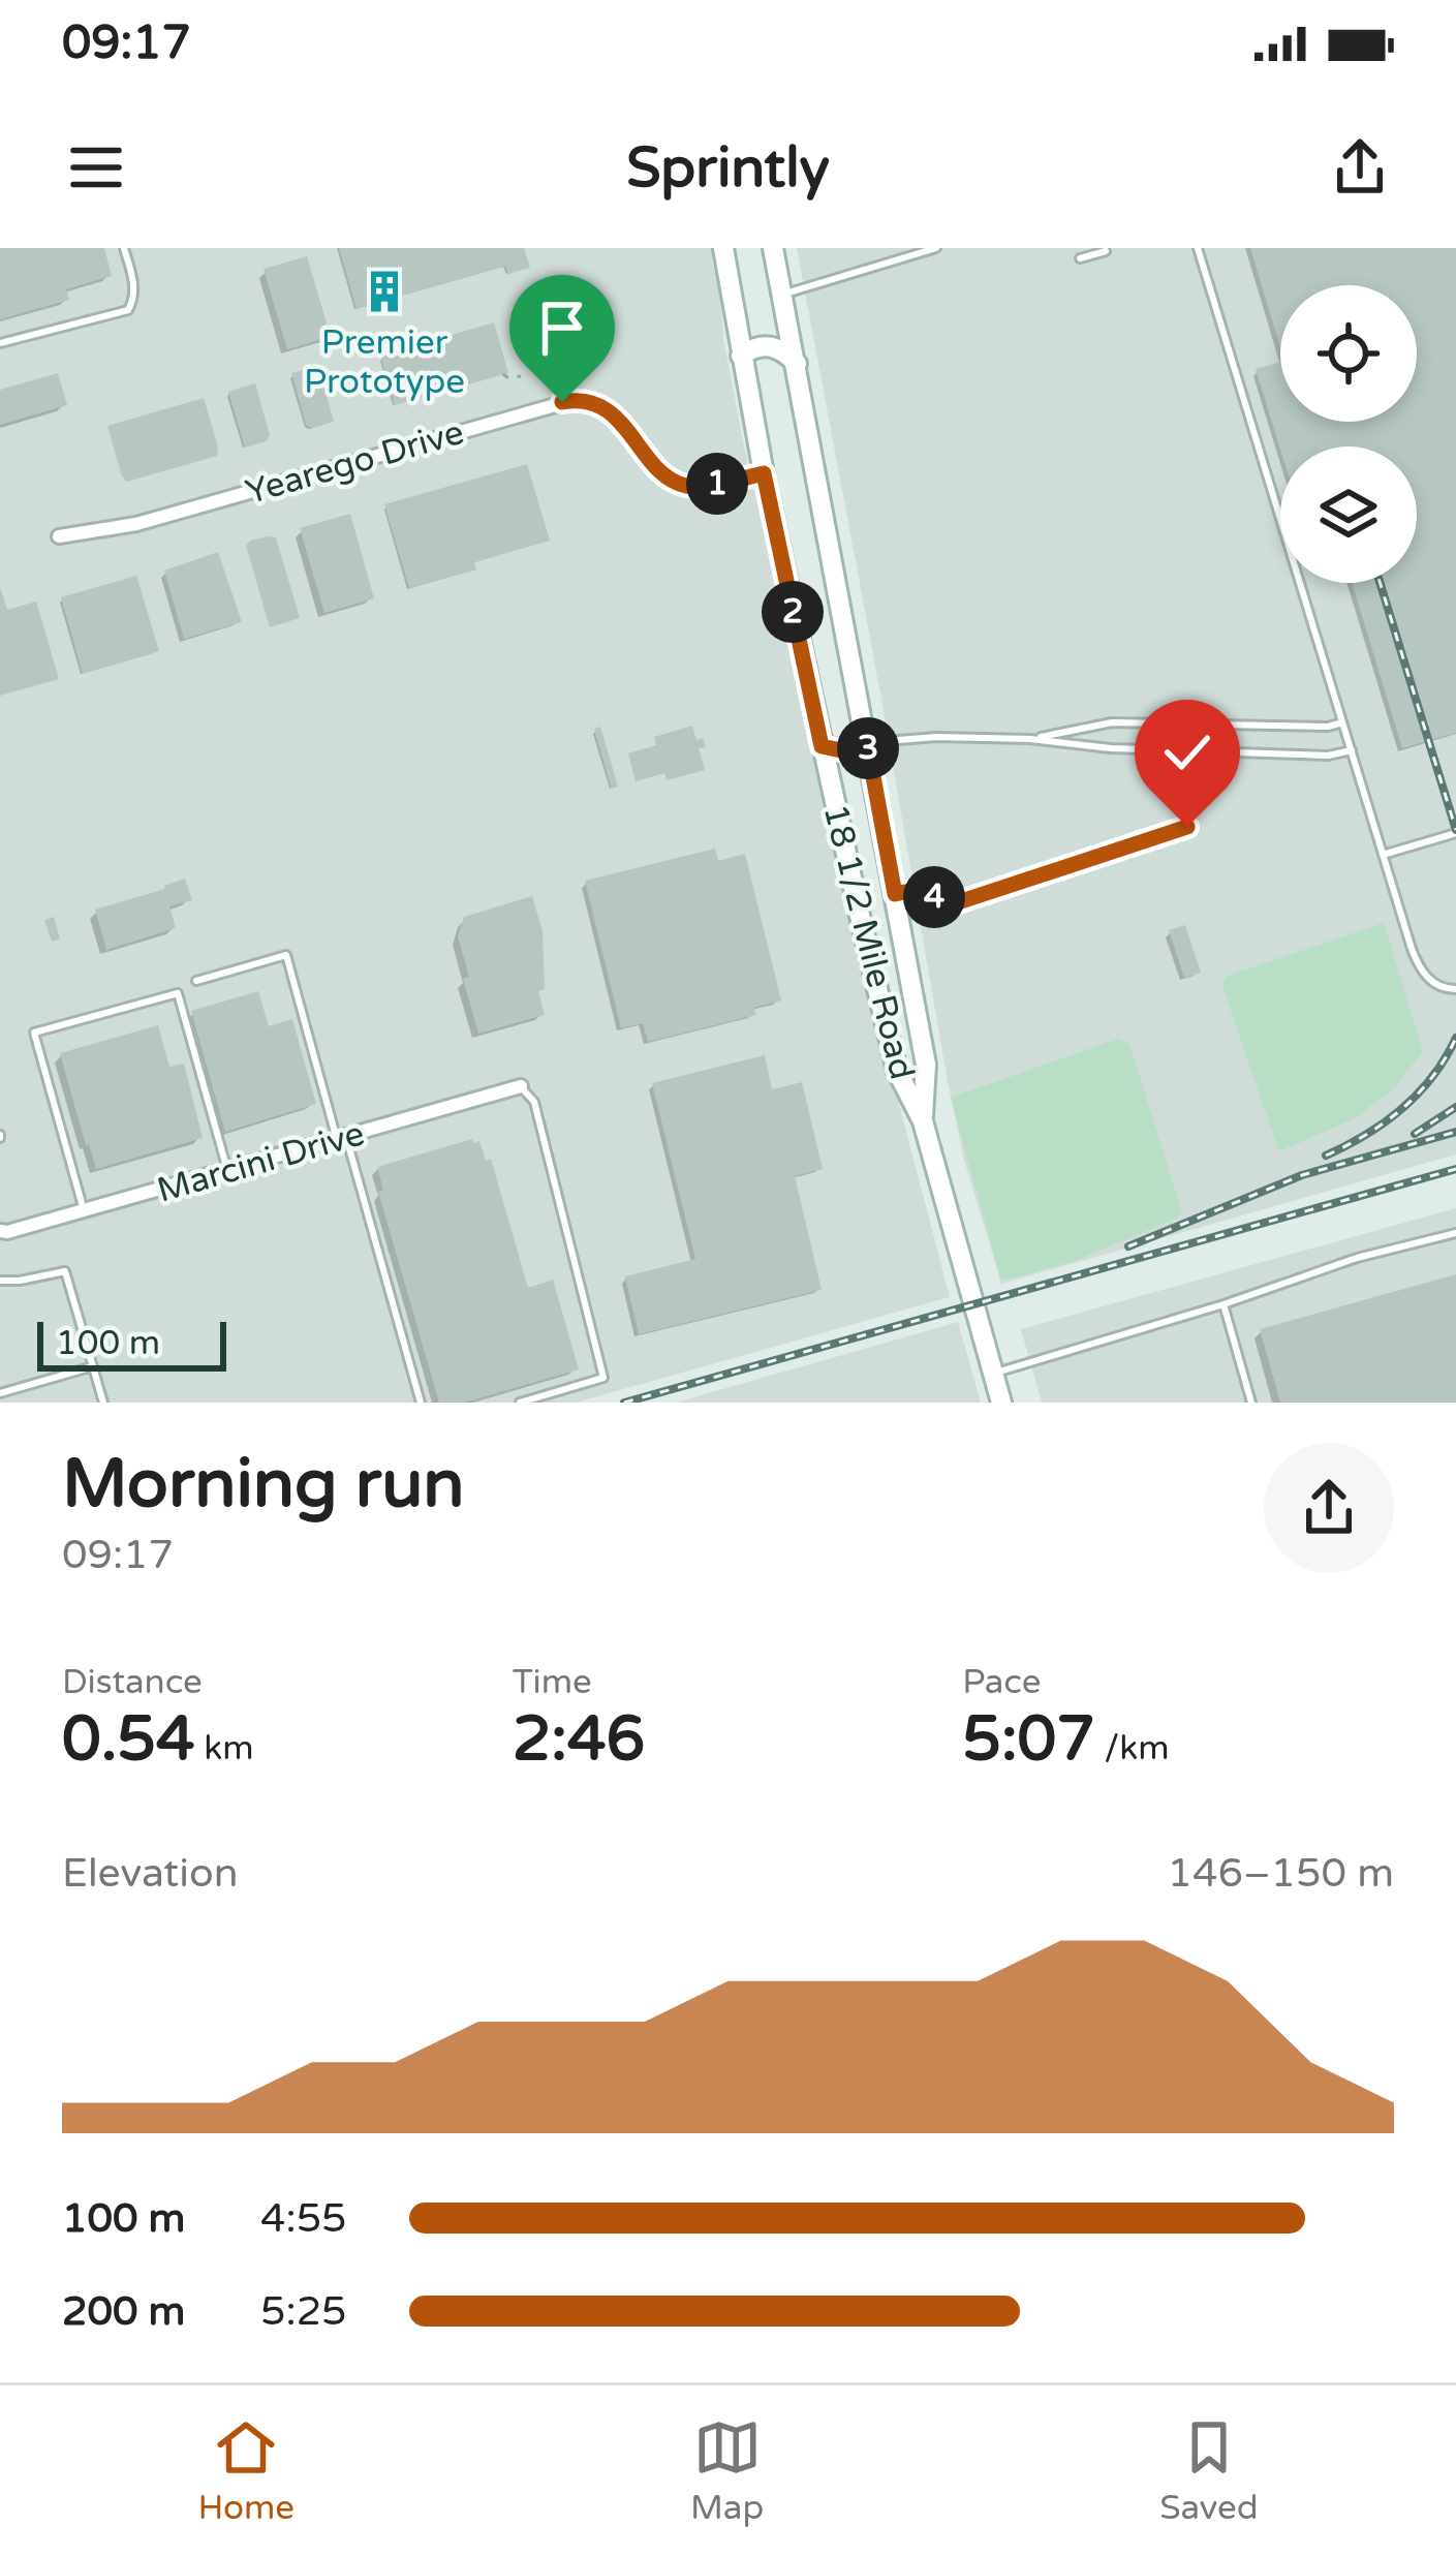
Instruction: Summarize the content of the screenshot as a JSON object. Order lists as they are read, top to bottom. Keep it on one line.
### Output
{"streets":{"street":["Yearego Drive","18 1/2 Mile Road","Marcini Drive"]},"crossings":[["Yearego Drive","18 1/2 Mile Road"]],"places":{"building":["Premier Prototype"]},"scale_bar":"100 m","page":{"status":"09:17","header":"Sprintly","pins":["1","2","3","4"],"scale":"100 m","heading":["Morning run","09:17"],"stats":[["Distance","0.54 km"],["Time","2:46"],["Pace","5:07 /km"]],"chart":["Elevation","146–150 m"],"list":[{"name":"100 m","note":"4:55"},{"name":"200 m","note":"5:25"}],"tabs":["Home","Map","Saved"]}}
